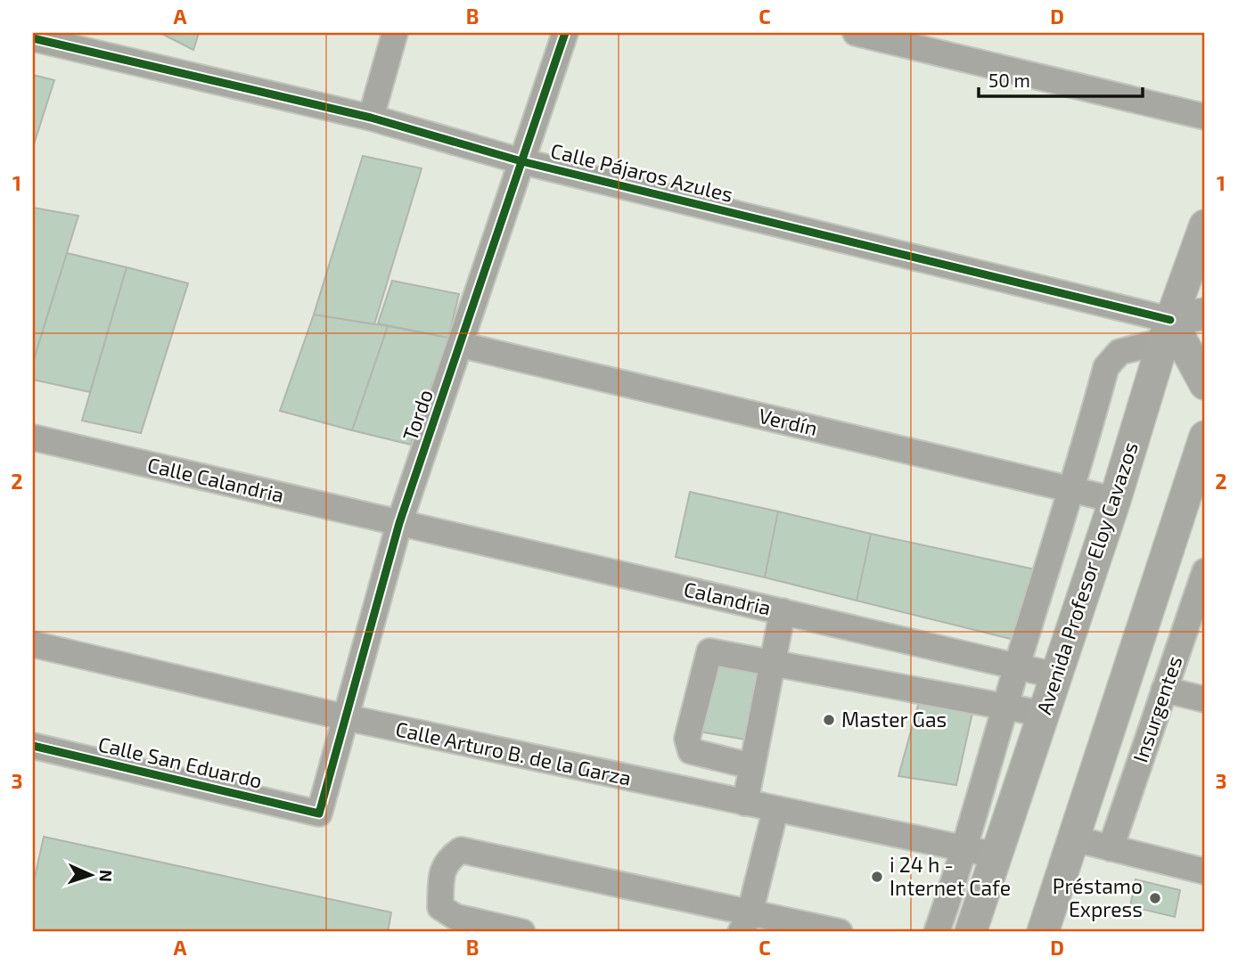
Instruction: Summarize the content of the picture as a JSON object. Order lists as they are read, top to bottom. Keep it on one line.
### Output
{"streets":{"main road":["Avenida Profesor Eloy Cavazos"],"street":["Calle Pájaros Azules","Tordo","Verdín","Calle Calandria","Calandria","Insurgentes","Calle Arturo B. de la Garza","Calle San Eduardo"]},"crossings":[["Calle Pájaros Azules","Tordo"],["Calle Pájaros Azules","Avenida Profesor Eloy Cavazos"],["Tordo","Verdín"],["Tordo","Calle Calandria"],["Tordo","Calandria"],["Tordo","Calle Arturo B. de la Garza"],["Tordo","Calle San Eduardo"],["Verdín","Avenida Profesor Eloy Cavazos"],["Calle Calandria","Calandria"],["Avenida Profesor Eloy Cavazos","Calandria"],["Avenida Profesor Eloy Cavazos","Calle Arturo B. de la Garza"]],"places":["Master Gas","i 24 h - Internet Cafe","Préstamo Express"],"scale_bar":"50 m","north":"right","grid":{"columns":["A","B","C","D"],"rows":["1","2","3"]}}
